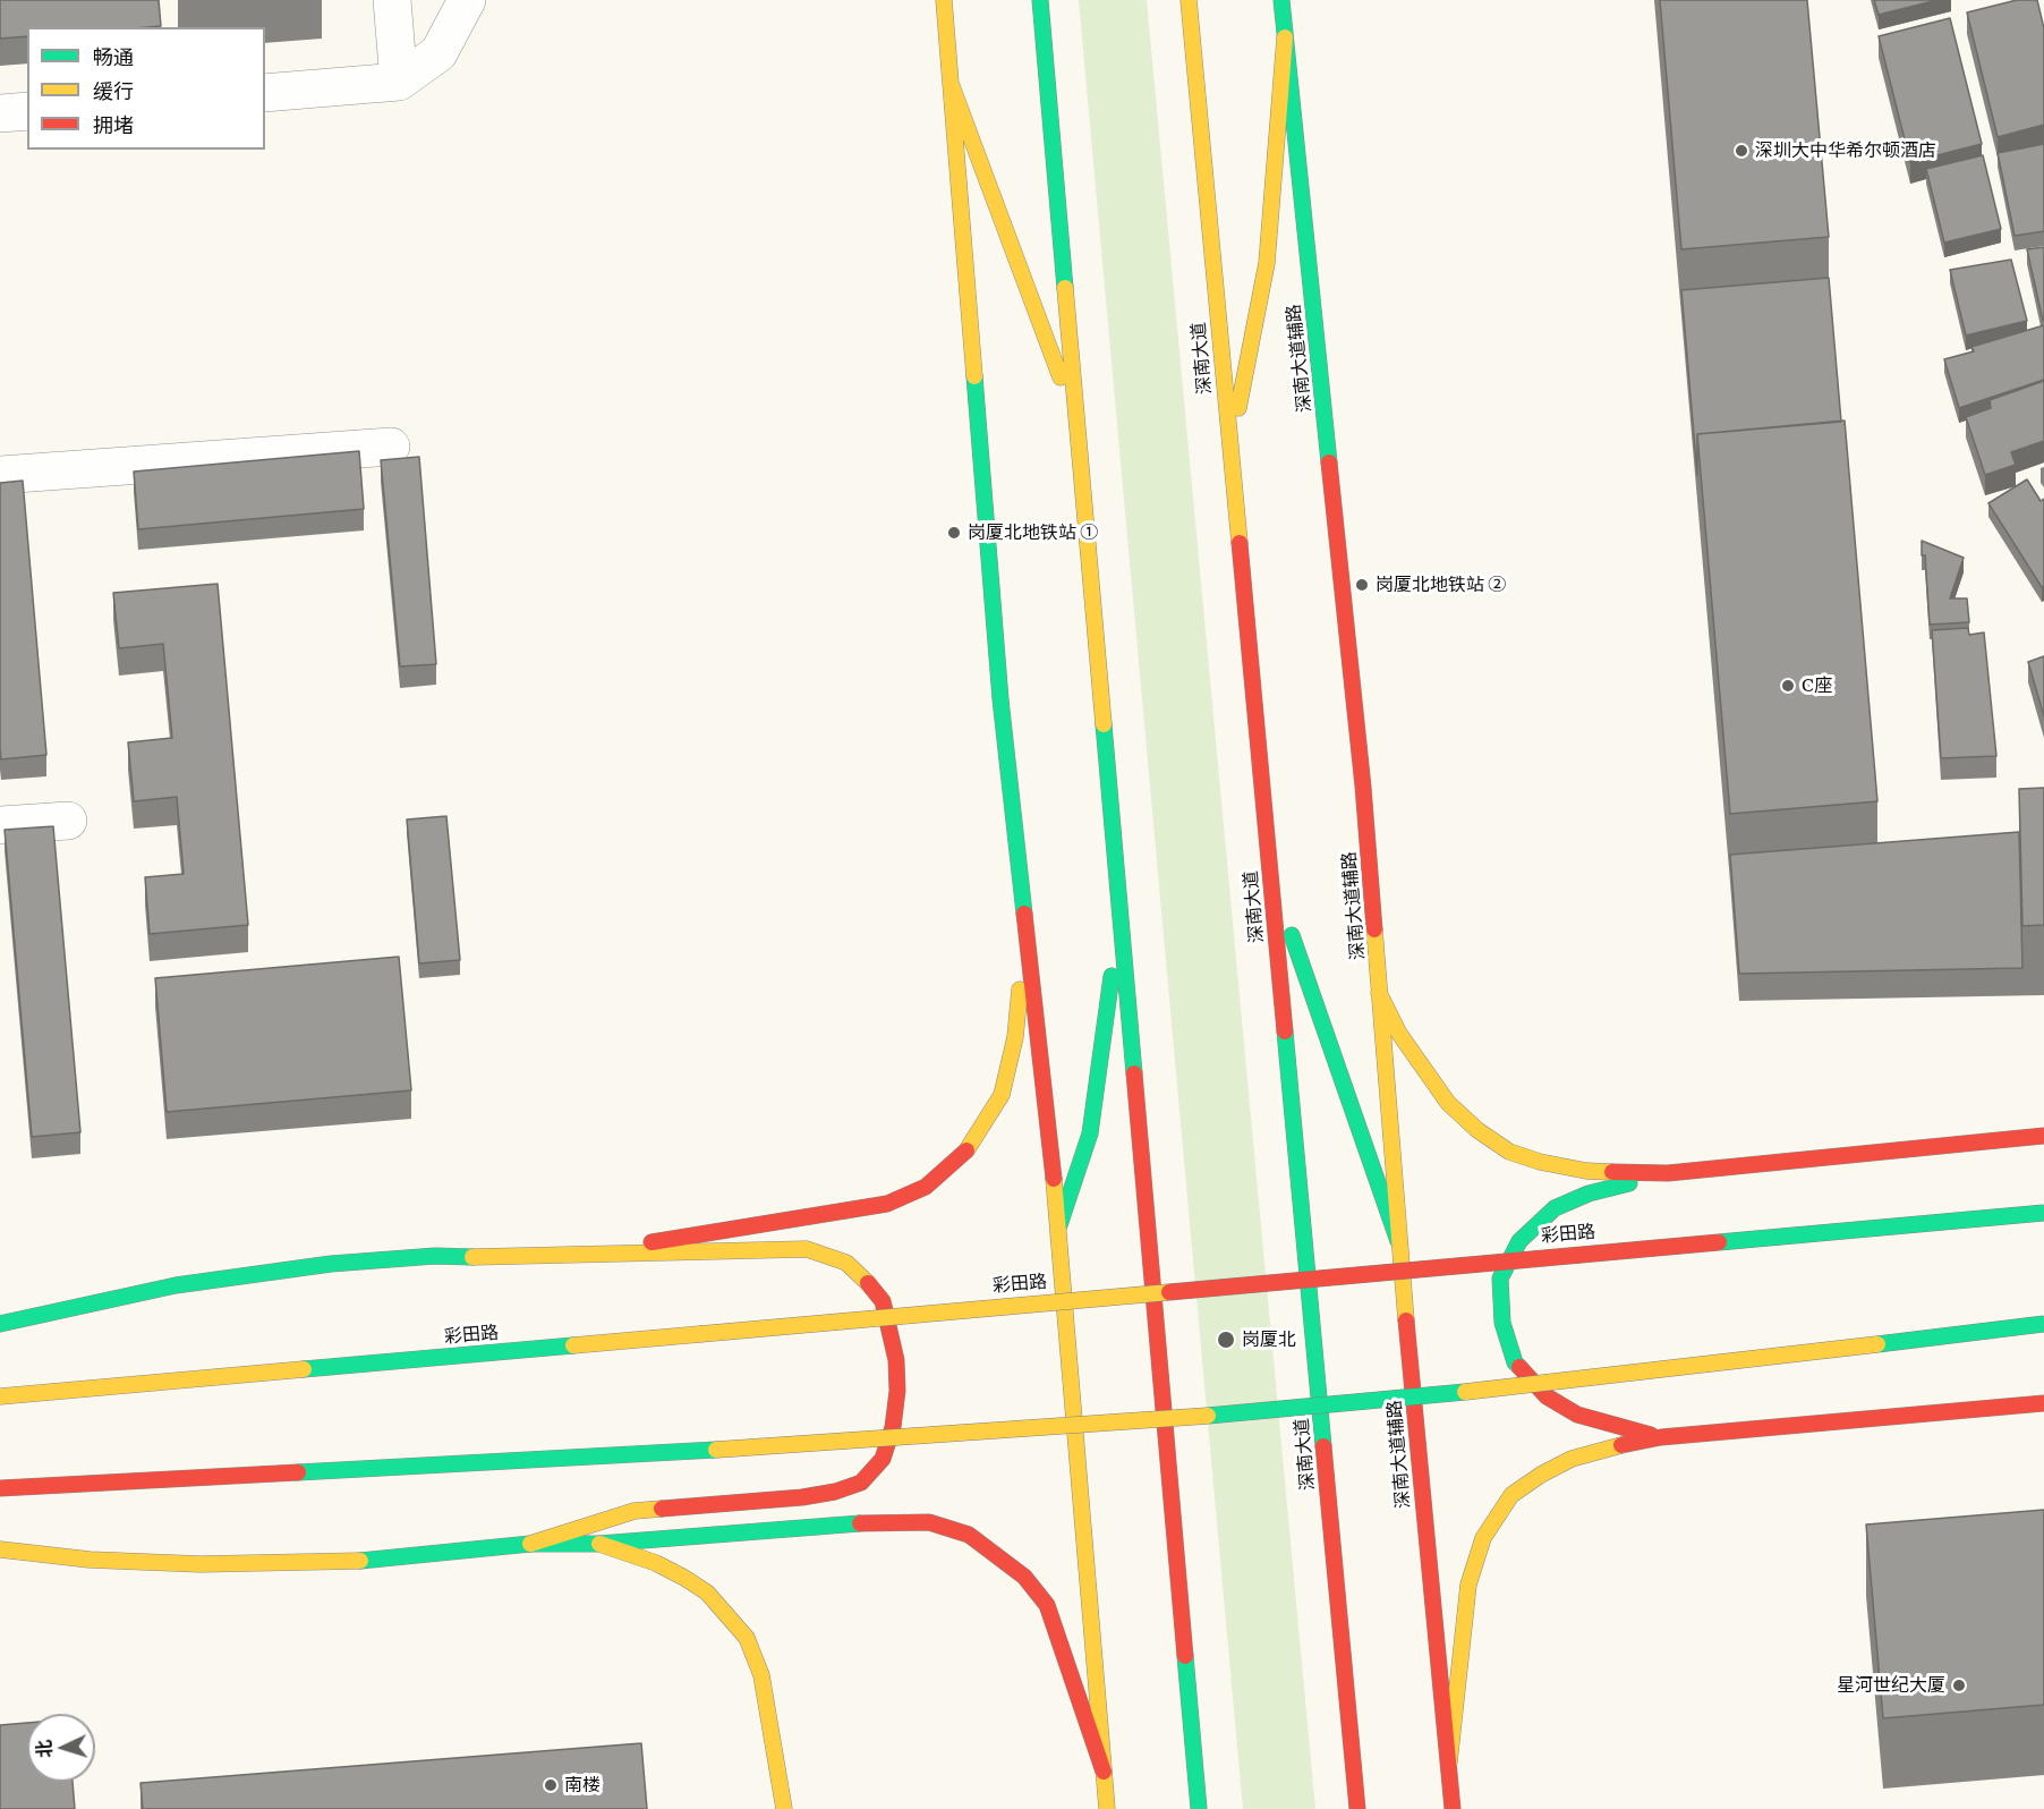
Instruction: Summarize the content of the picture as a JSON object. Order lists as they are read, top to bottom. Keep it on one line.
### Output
{"streets":{"main road":["深南大道","深南大道辅路","彩田路"]},"places":["深圳大中华希尔顿酒店","岗厦北地铁站 ①","岗厦北地铁站 ②","C座","岗厦北","星河世纪大厦","南楼"],"legend":["畅通","缓行","拥堵"],"north":"left"}
